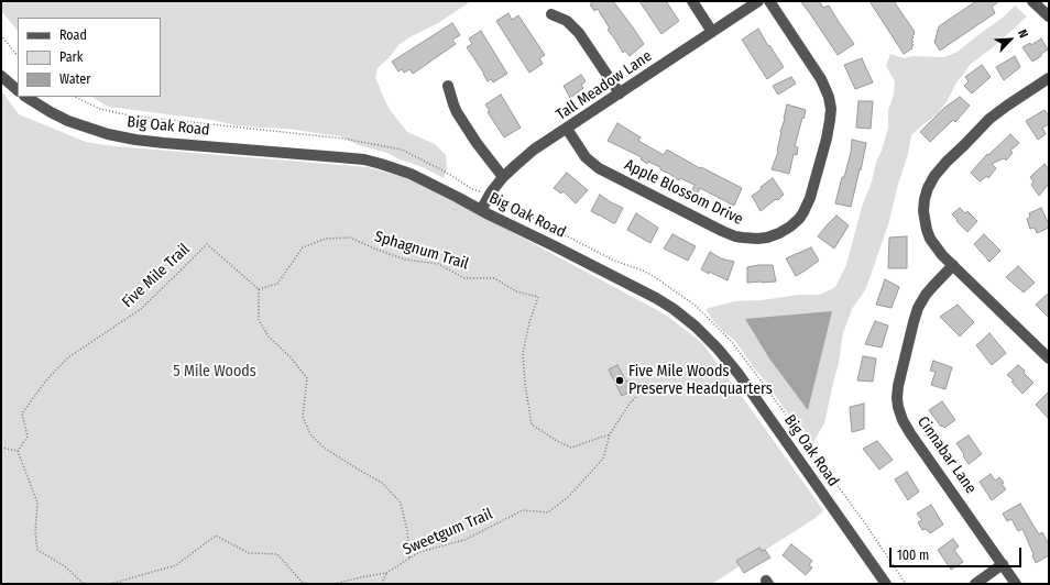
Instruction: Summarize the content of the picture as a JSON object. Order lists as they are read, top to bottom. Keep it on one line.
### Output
{"streets":{"street":["Tall Meadow Lane","Big Oak Road","Apple Blossom Drive","Cinnabar Lane"],"path":["Sphagnum Trail","Five Mile Trail","Sweetgum Trail"]},"crossings":[["Tall Meadow Lane","Big Oak Road"],["Tall Meadow Lane","Apple Blossom Drive"],["Sphagnum Trail","Five Mile Trail"],["Sphagnum Trail","Sweetgum Trail"]],"parks":["5 Mile Woods"],"places":["Five Mile Woods Preserve Headquarters"],"legend":["Road","Park","Water"],"scale_bar":"100 m","north":"top right"}
